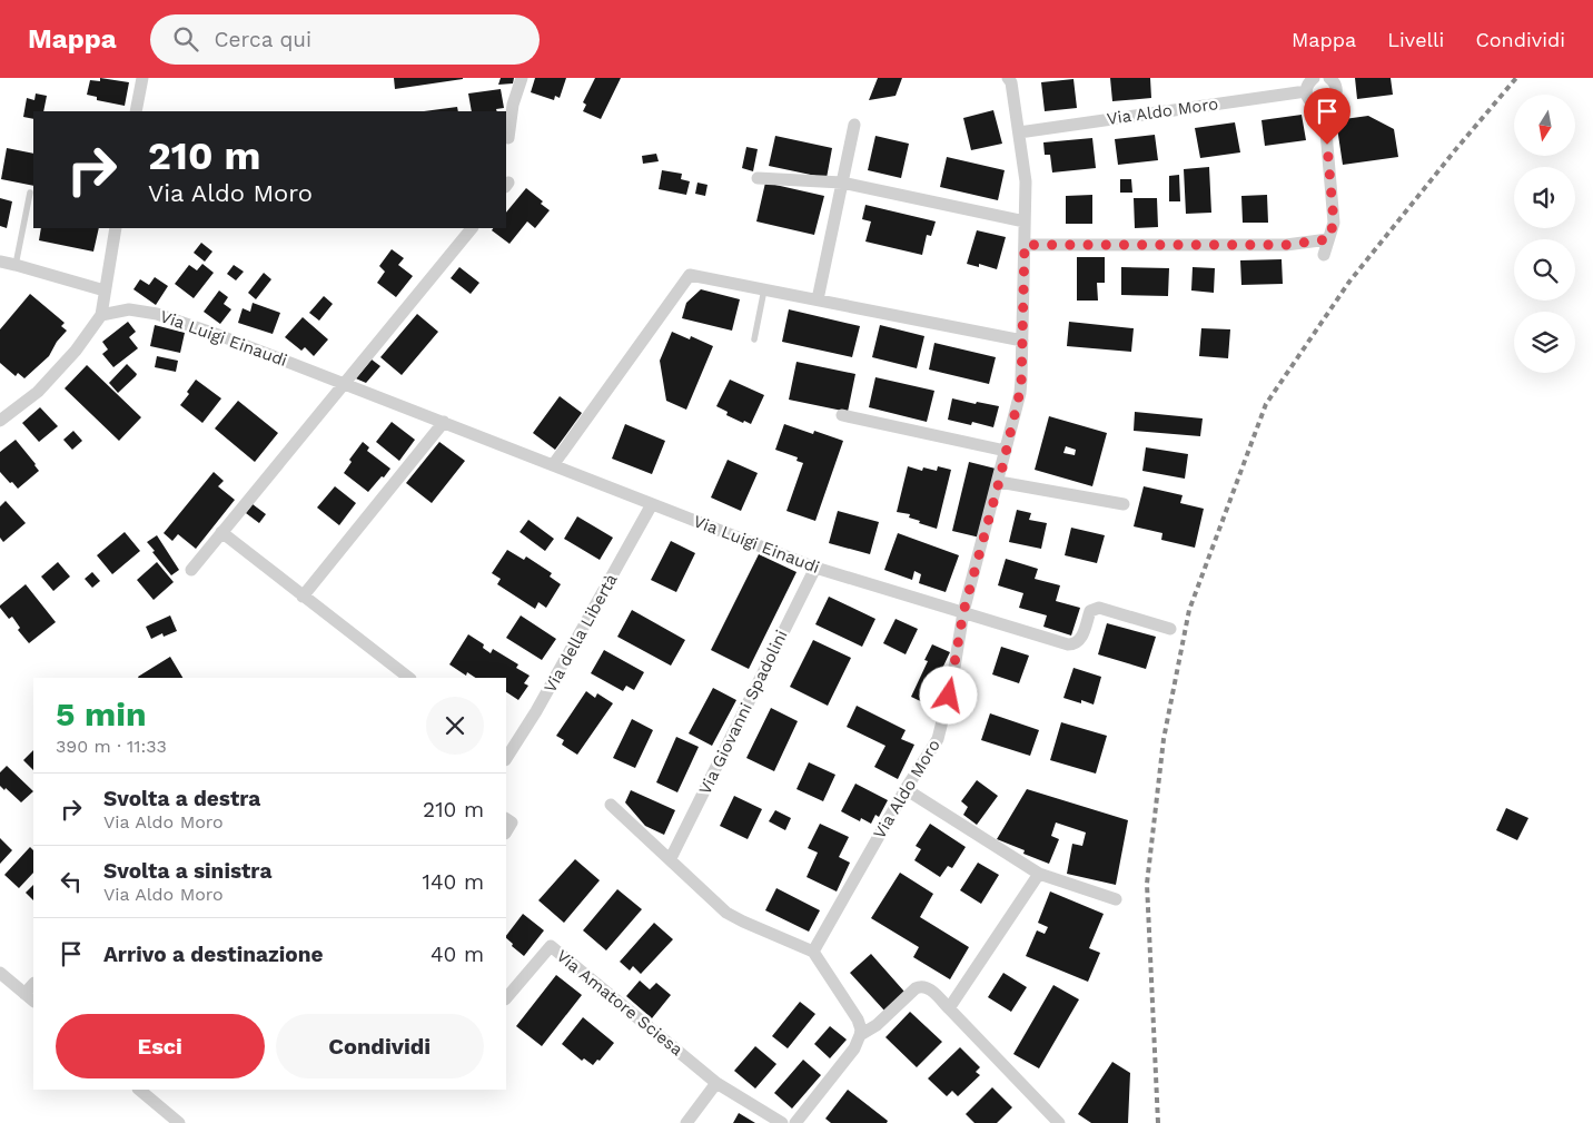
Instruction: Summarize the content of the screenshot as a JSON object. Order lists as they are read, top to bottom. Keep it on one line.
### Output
{"streets":{"street":["Via Aldo Moro","Via Luigi Einaudi","Via della Libertà","Via Giovanni Spadolini","Via Amatore Sciesa"]},"crossings":[["Via Aldo Moro","Via Luigi Einaudi"],["Via Luigi Einaudi","Via della Libertà"],["Via Luigi Einaudi","Via Giovanni Spadolini"]],"north":"bottom","page":{"header":"Mappa","search":"Cerca qui","nav":["Mappa","Livelli","Condividi"],"turn":["210 m","Via Aldo Moro"],"heading":["5 min","390 m · 11:33"],"list":[{"name":"Svolta a destra","note":"Via Aldo Moro","value":"210 m"},{"name":"Svolta a sinistra","note":"Via Aldo Moro","value":"140 m"},{"name":"Arrivo a destinazione","value":"40 m"}],"buttons":["Esci","Condividi"]}}
